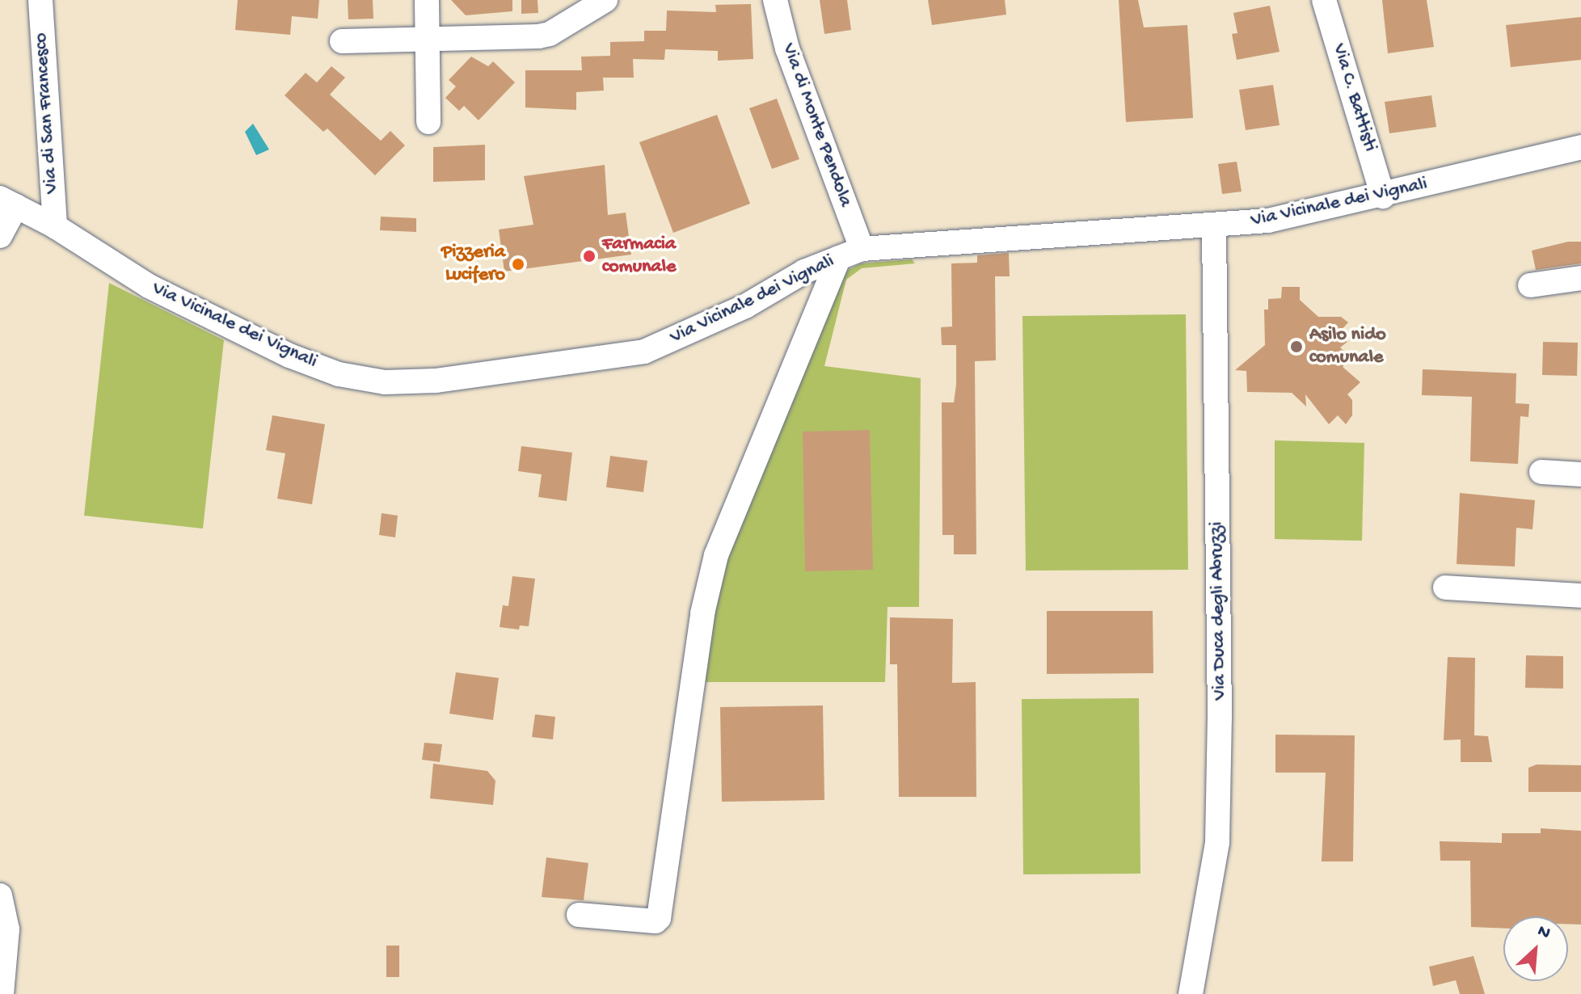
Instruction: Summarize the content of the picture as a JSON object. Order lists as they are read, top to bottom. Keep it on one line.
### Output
{"streets":{"street":["Via C. Battisti","Via di San Francesco","Via di Monte Pendola","Via Vicinale dei Vignali","Via Duca degli Abruzzi"]},"crossings":[["Via C. Battisti","Via Vicinale dei Vignali"],["Via di San Francesco","Via Vicinale dei Vignali"],["Via di Monte Pendola","Via Vicinale dei Vignali"],["Via Vicinale dei Vignali","Via Duca degli Abruzzi"]],"places":["Farmacia comunale","Pizzeria Lucifero","Asilo nido comunale"],"north":"top right"}
